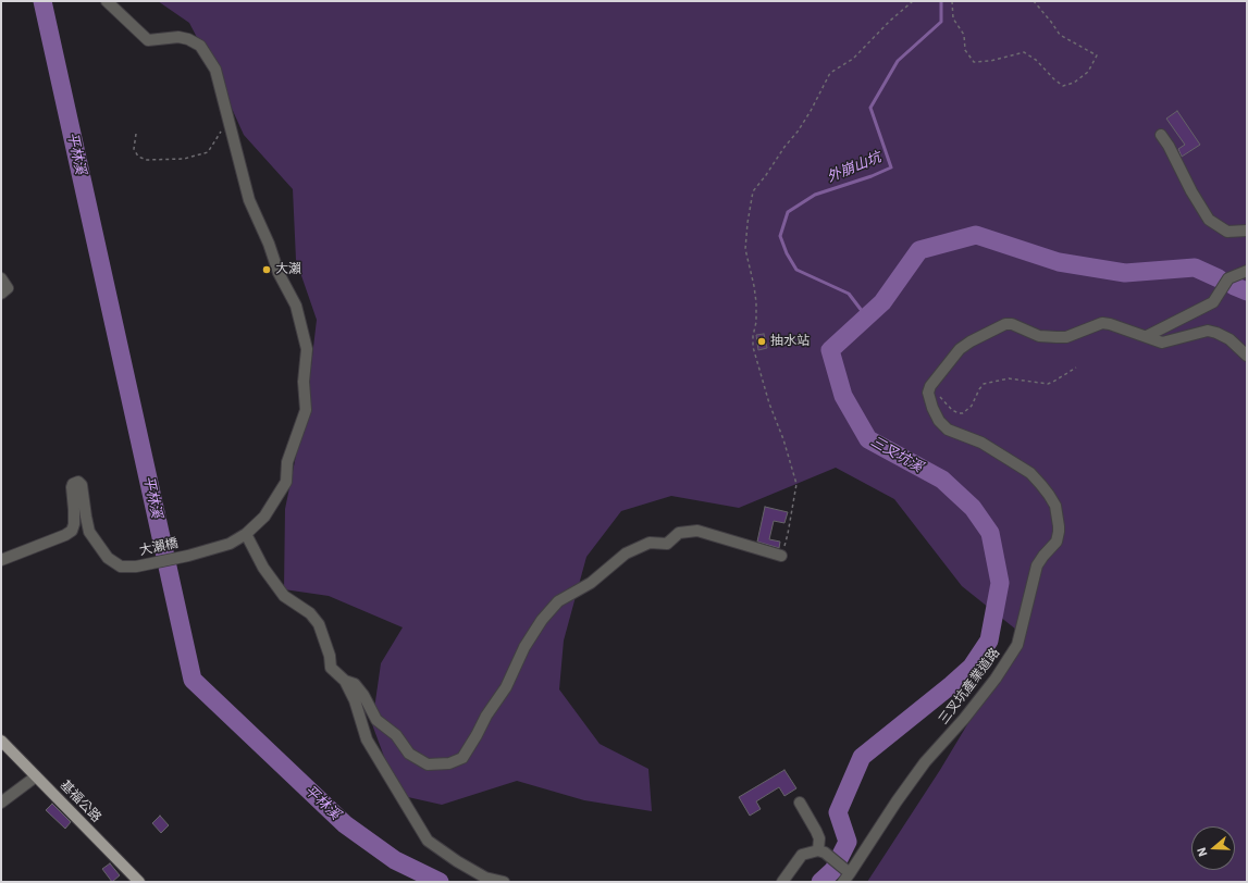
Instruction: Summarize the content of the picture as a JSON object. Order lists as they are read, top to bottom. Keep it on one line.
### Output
{"streets":{"main road":["基福公路"],"street":["大瀨橋","三叉坑產業道路"]},"water":["平林溪","外崩山坑","三叉坑溪"],"places":["大瀨","抽水站"],"north":"left"}
